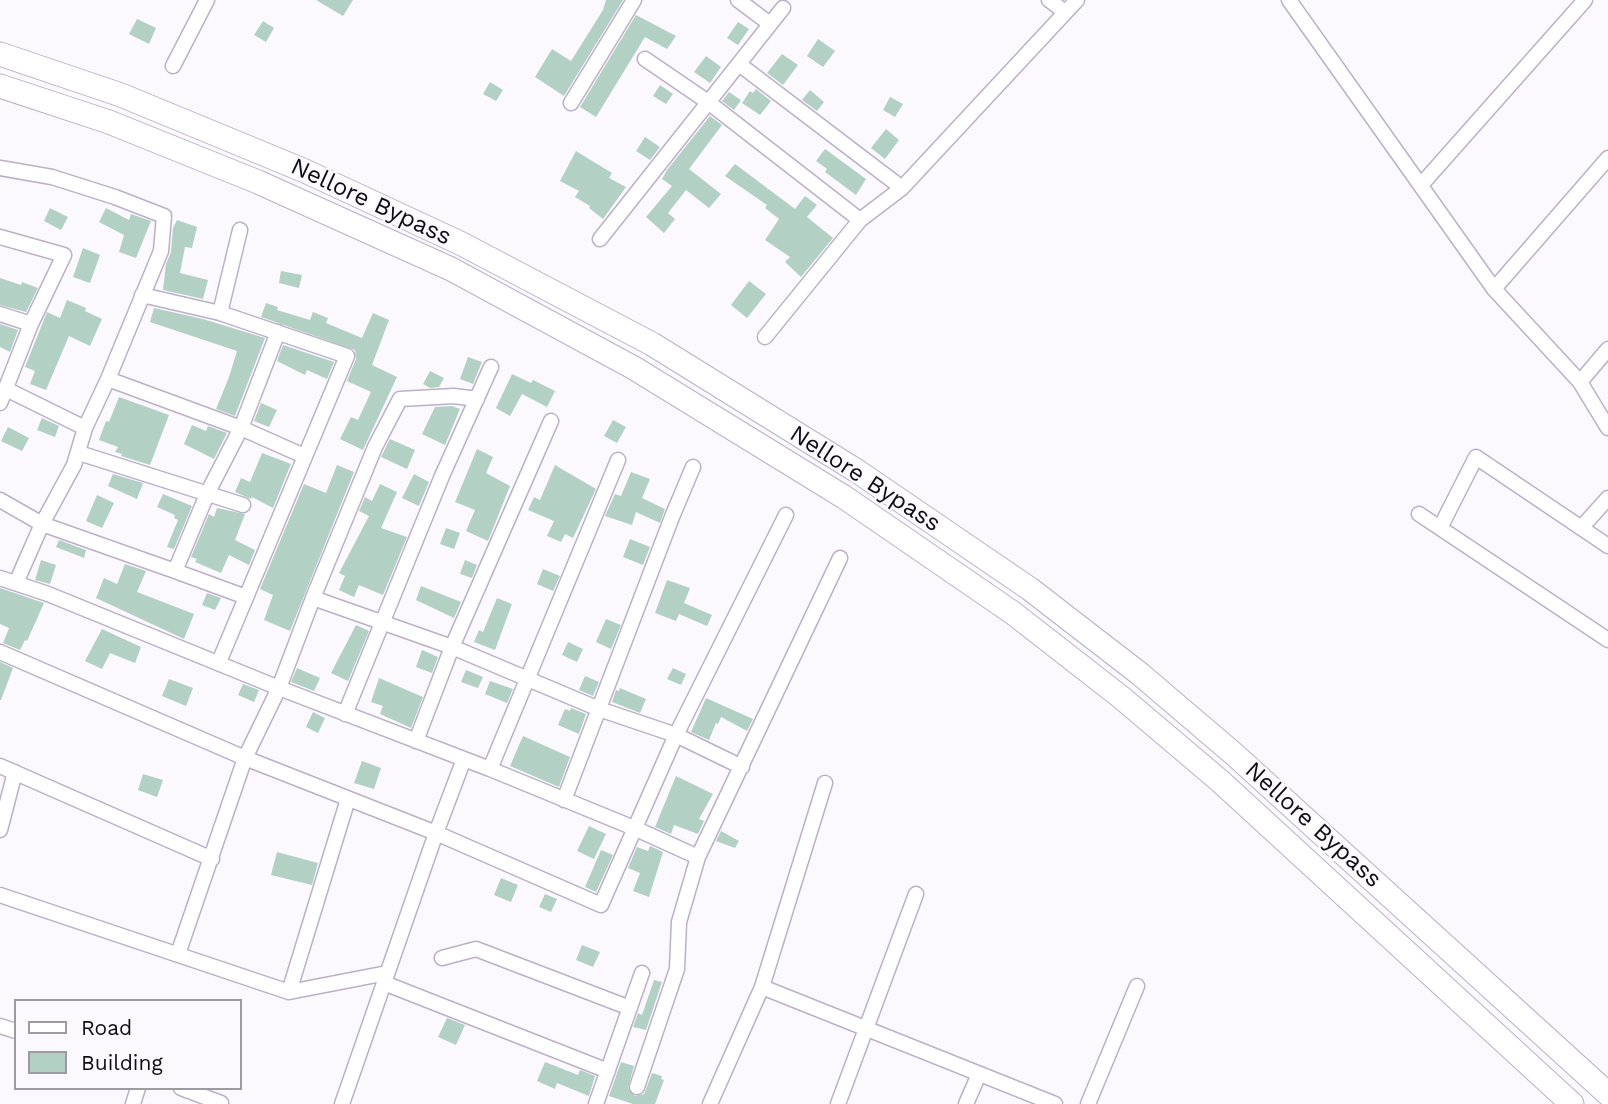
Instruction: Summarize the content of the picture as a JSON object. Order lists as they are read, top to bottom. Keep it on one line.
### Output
{"streets":{"highway":["Nellore Bypass"]},"legend":["Road","Building"]}
